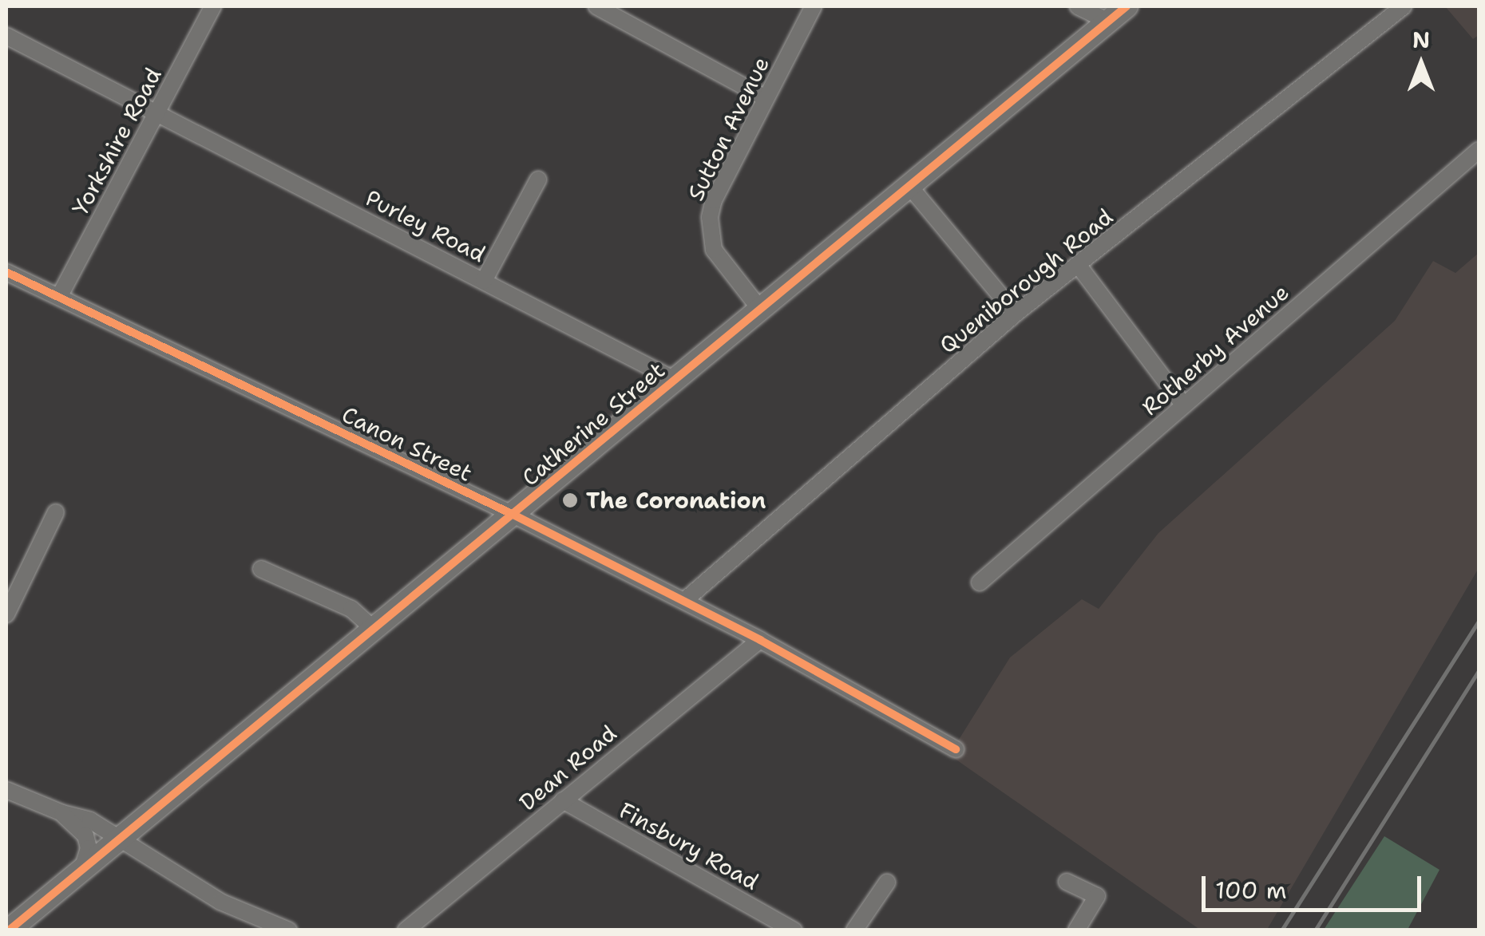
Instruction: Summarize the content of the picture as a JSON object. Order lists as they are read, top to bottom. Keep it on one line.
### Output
{"streets":{"street":["Sutton Avenue","Yorkshire Road","Purley Road","Queniborough Road","Rotherby Avenue","Catherine Street","Canon Street","Dean Road","Finsbury Road"]},"crossings":[["Sutton Avenue","Catherine Street"],["Yorkshire Road","Purley Road"],["Yorkshire Road","Canon Street"],["Purley Road","Catherine Street"],["Queniborough Road","Canon Street"],["Catherine Street","Canon Street"],["Canon Street","Dean Road"],["Dean Road","Finsbury Road"]],"places":["The Coronation"],"scale_bar":"100 m","north":"top"}
